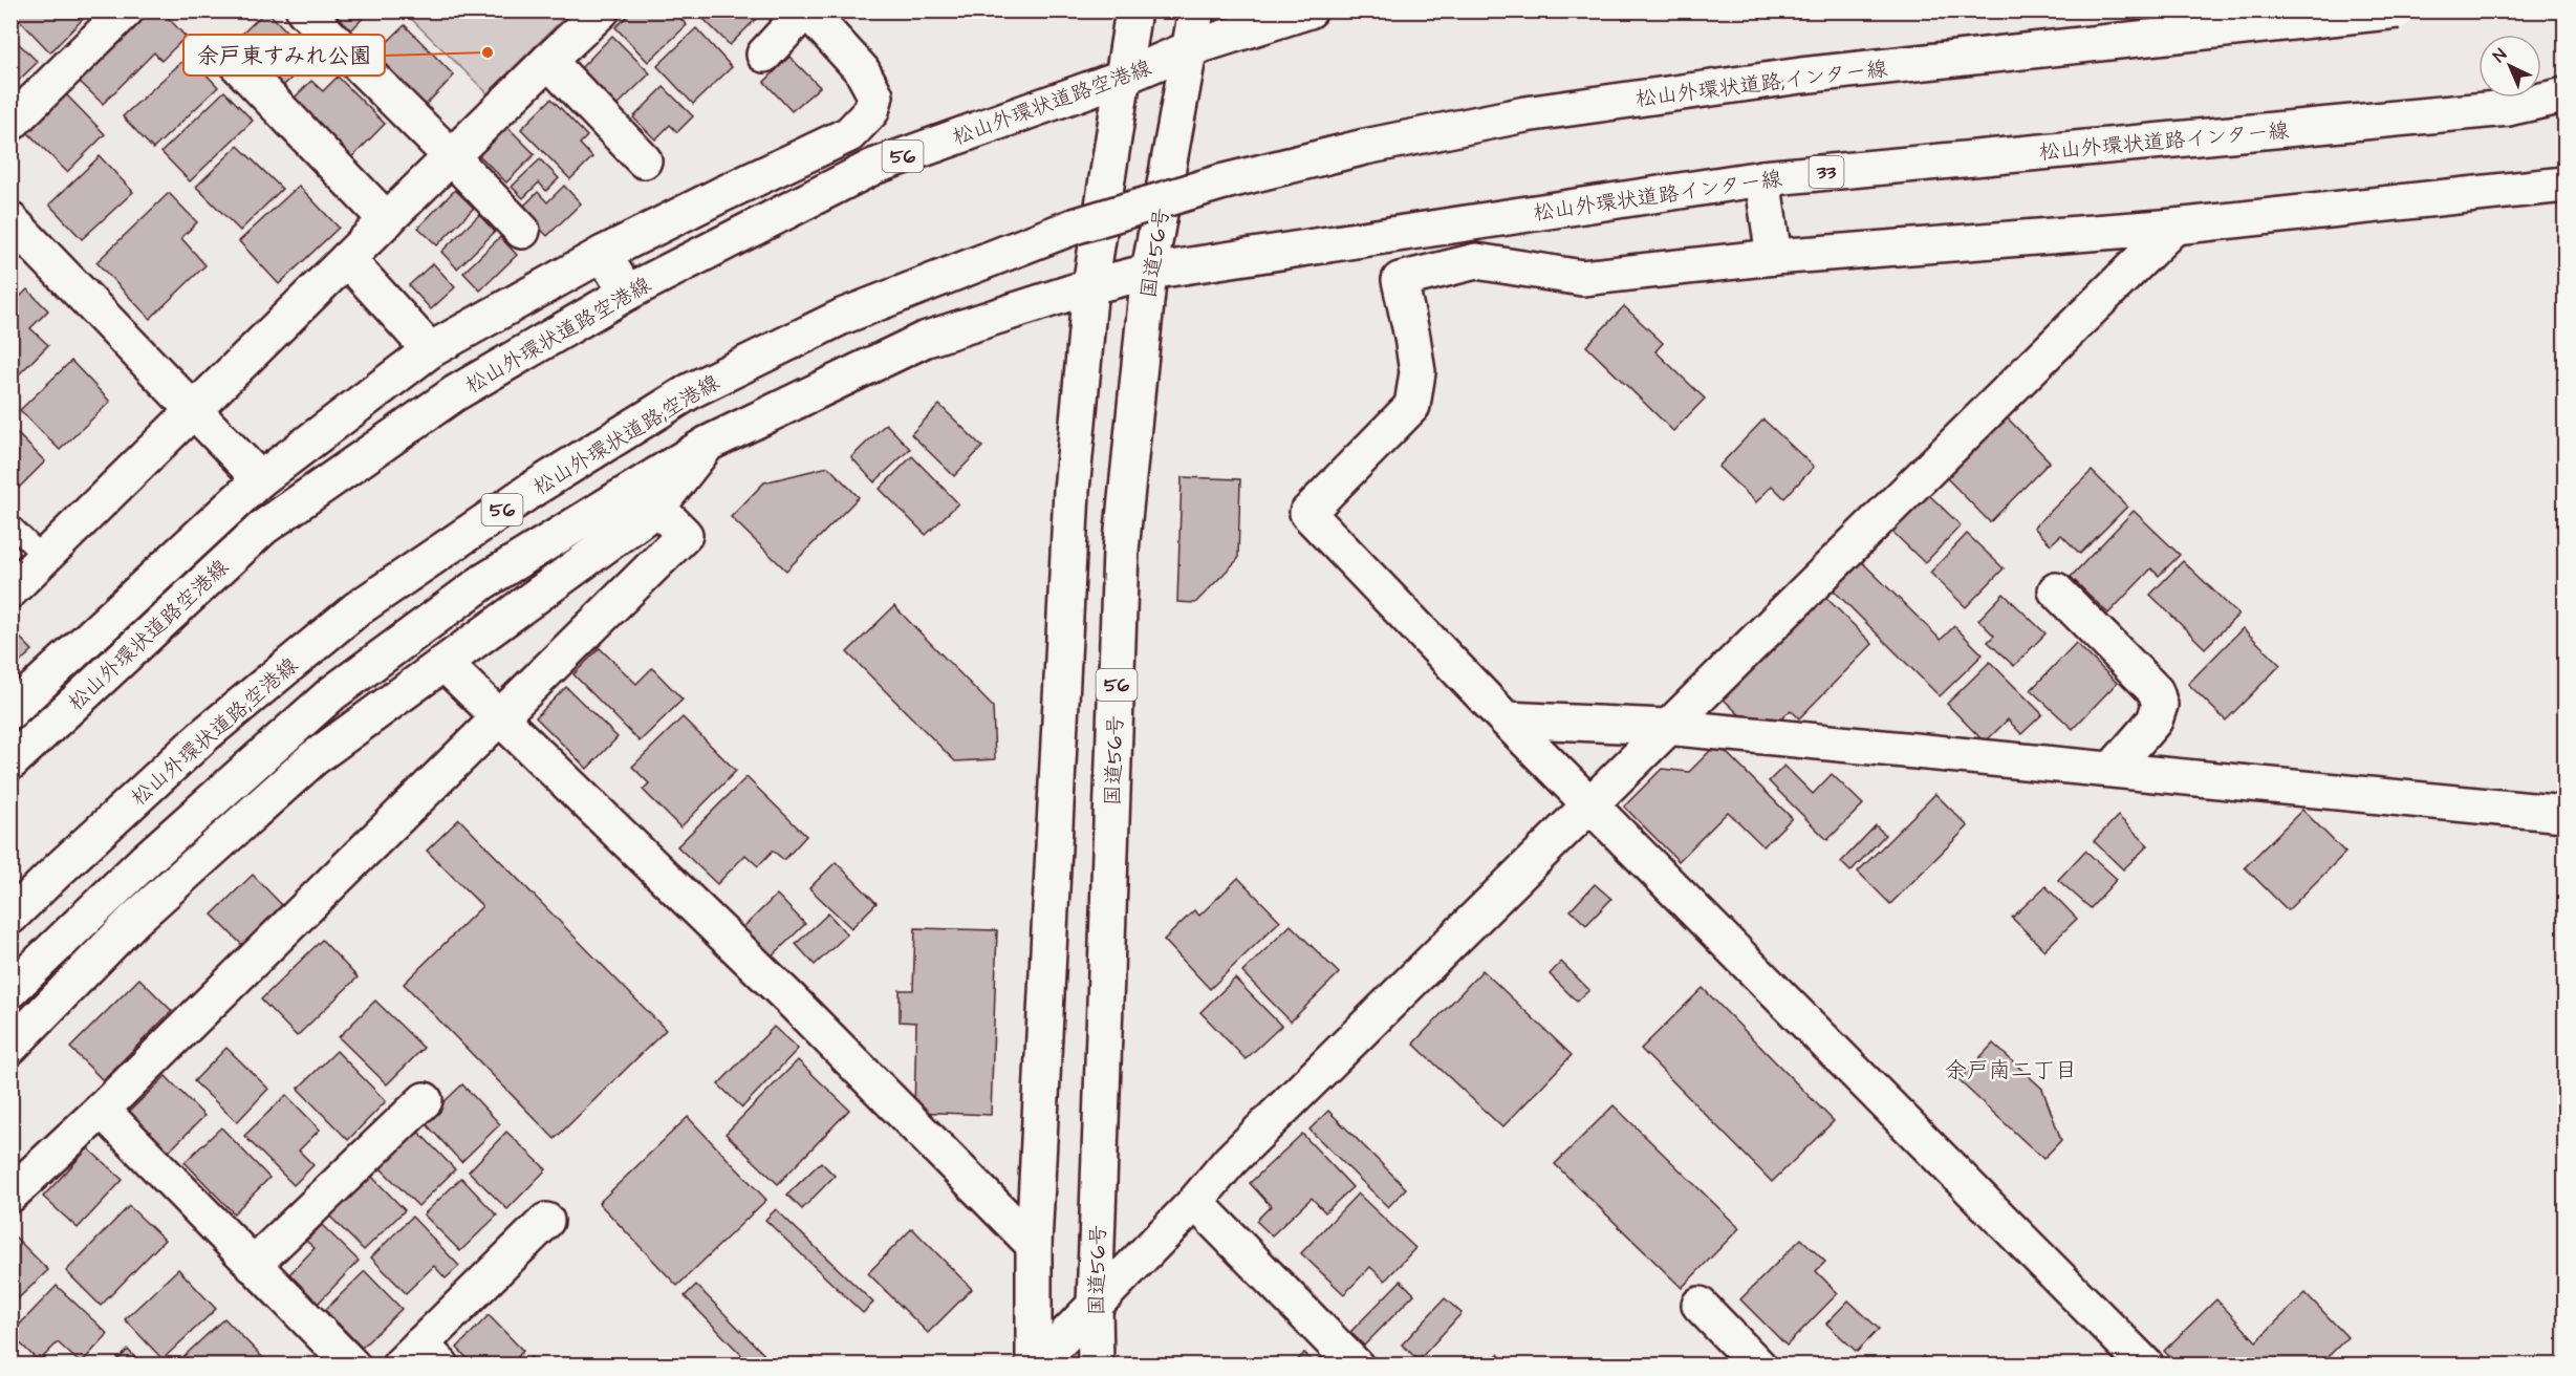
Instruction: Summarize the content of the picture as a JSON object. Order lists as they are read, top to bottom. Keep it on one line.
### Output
{"streets":{"main road":["松山外環状道路;インター線","松山外環状道路空港線","松山外環状道路インター線","56","33","国道56号","松山外環状道路;空港線"]},"crossings":[["松山外環状道路;インター線","松山外環状道路;空港線"],["松山外環状道路空港線","国道56号"],["松山外環状道路インター線","56"],["松山外環状道路インター線","国道56号"],["56","国道56号"]],"districts":["余戸南二丁目"],"places":["余戸東すみれ公園"],"north":"top left"}
